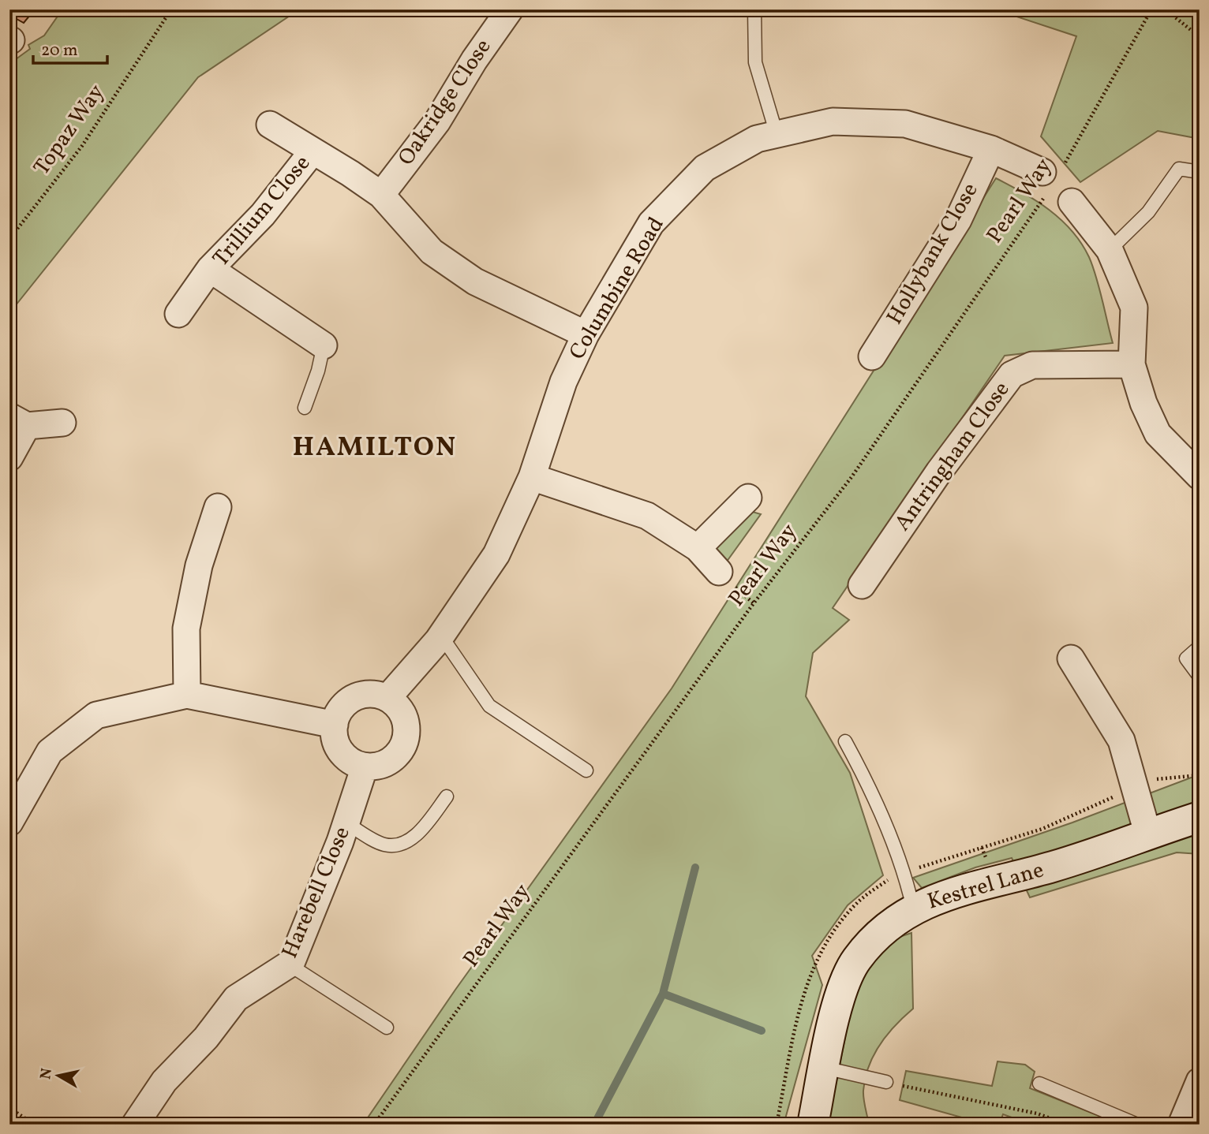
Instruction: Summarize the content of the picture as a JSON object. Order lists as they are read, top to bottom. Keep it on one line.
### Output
{"streets":{"street":["Oakridge Close","Trillium Close","Hollybank Close","Columbine Road","Antringham Close","Kestrel Lane","Harebell Close"],"path":["Topaz Way","Pearl Way"]},"crossings":[["Pearl Way","Columbine Road"],["Hollybank Close","Columbine Road"],["Columbine Road","Harebell Close"]],"districts":["HAMILTON"],"scale_bar":"20 m","north":"left"}
